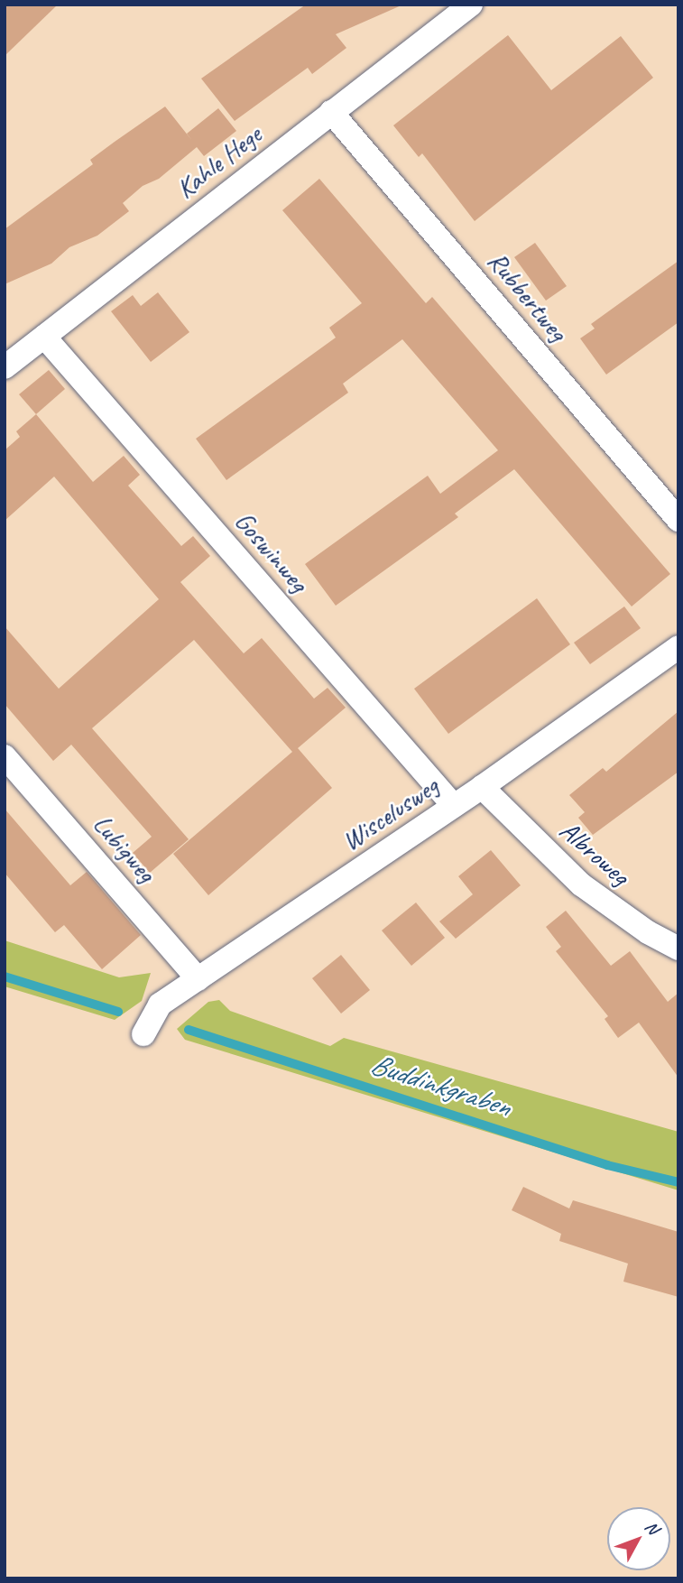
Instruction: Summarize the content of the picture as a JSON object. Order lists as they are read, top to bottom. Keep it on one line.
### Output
{"streets":{"street":["Kahle Hege","Rubbertweg","Goswinweg","Wiscelusweg","Lubigweg","Albroweg"]},"crossings":[["Kahle Hege","Rubbertweg"],["Kahle Hege","Goswinweg"],["Goswinweg","Wiscelusweg"],["Wiscelusweg","Lubigweg"],["Wiscelusweg","Albroweg"]],"water":["Buddinkgraben"],"north":"top right"}
